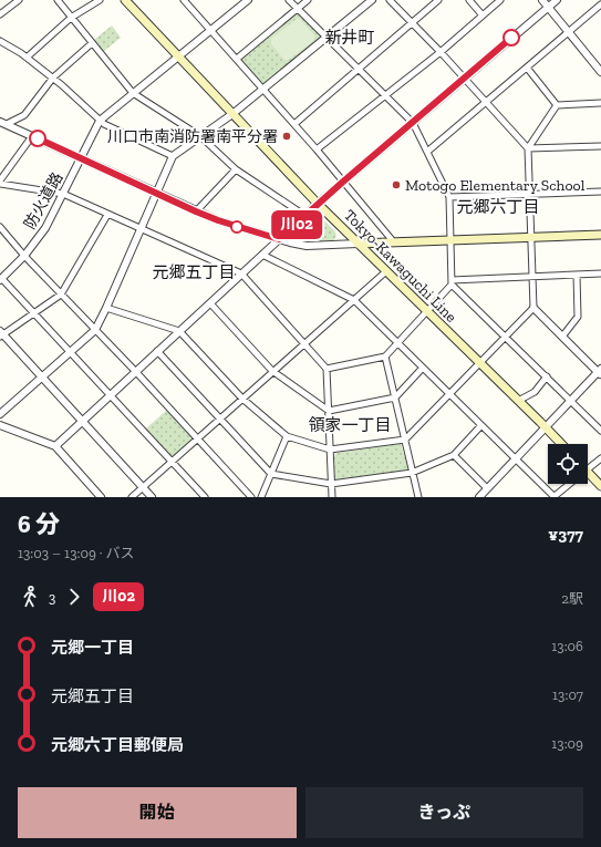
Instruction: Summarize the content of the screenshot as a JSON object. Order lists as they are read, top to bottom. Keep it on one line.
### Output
{"streets":{"main road":["Tokyo-Kawaguchi Line"],"street":["防火道路"]},"crossings":[["防火道路","Tokyo-Kawaguchi Line"]],"districts":["新井町","元郷六丁目","元郷五丁目","領家一丁目"],"places":["川口市南消防署南平分署","Motogo Elementary School"],"lines":["bus line 川02"],"page":{"on_map":"川02","heading":["6 分","13:03 – 13:09 · バス","¥377"],"legs":["3","川02","2駅"],"list":[{"name":"元郷一丁目","value":"13:06"},{"name":"元郷五丁目","value":"13:07"},{"name":"元郷六丁目郵便局","value":"13:09"}],"buttons":["開始","きっぷ"]}}
